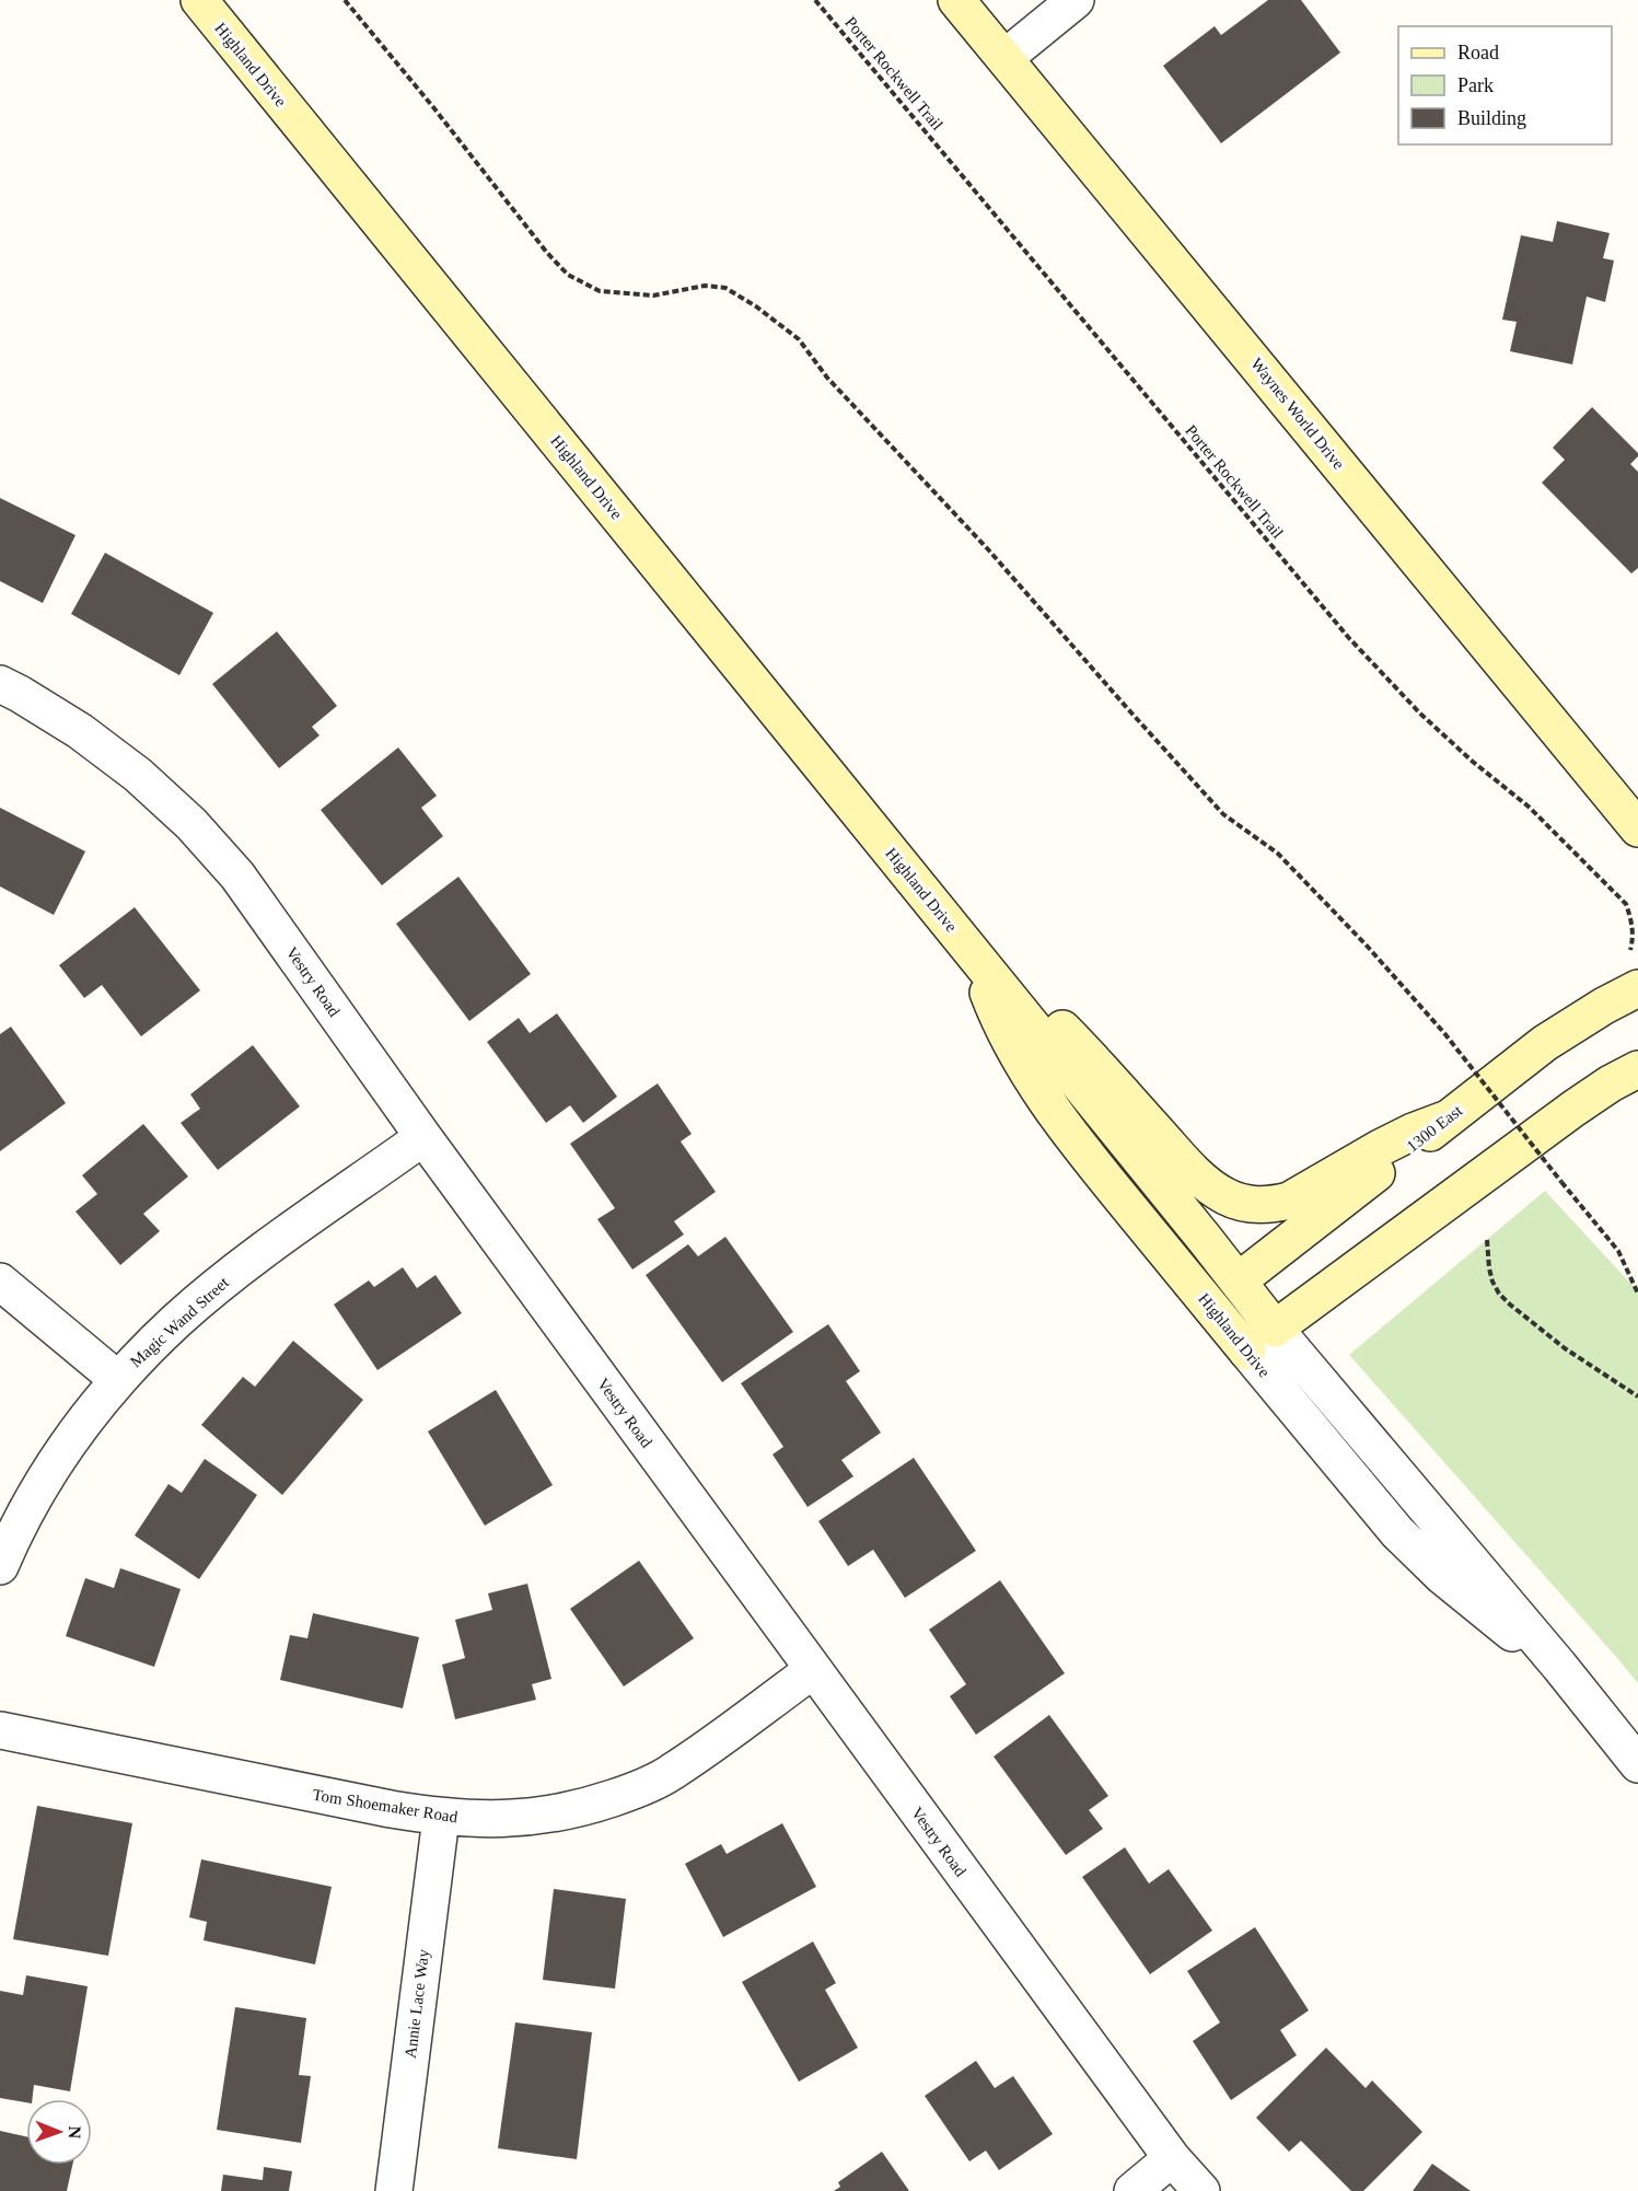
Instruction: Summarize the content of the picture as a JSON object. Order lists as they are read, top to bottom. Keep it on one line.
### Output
{"streets":{"main road":["Highland Drive","Waynes World Drive","1300 East"],"street":["Vestry Road","Magic Wand Street","Tom Shoemaker Road","Annie Lace Way"],"path":["Porter Rockwell Trail"]},"crossings":[["Highland Drive","1300 East"],["Vestry Road","Magic Wand Street"],["Vestry Road","Tom Shoemaker Road"],["Tom Shoemaker Road","Annie Lace Way"]],"legend":["Road","Park","Building"],"north":"right"}
